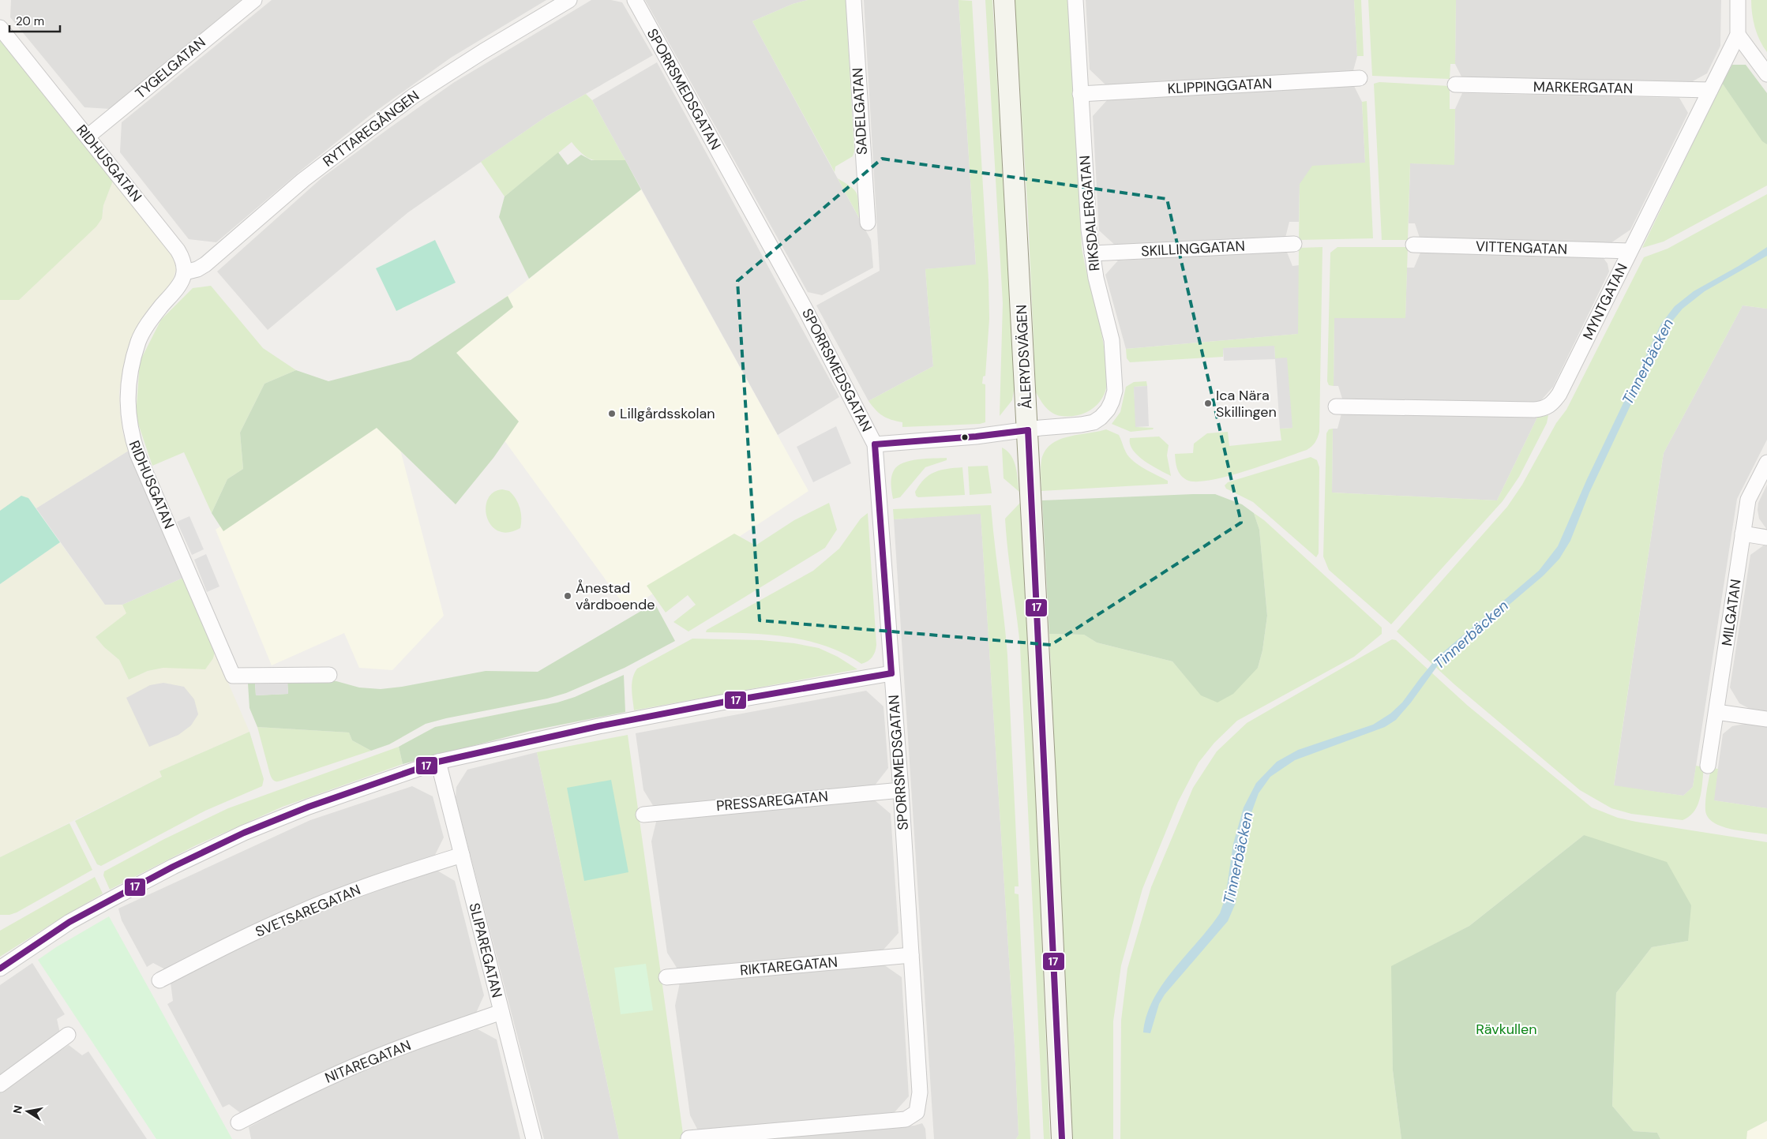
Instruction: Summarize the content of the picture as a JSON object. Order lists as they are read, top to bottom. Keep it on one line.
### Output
{"streets":{"main road":["ÅLERYDSVÄGEN"],"street":["TYGELGATAN","KLIPPINGGATAN","MARKERGATAN","SPORRSMEDSGATAN","SADELGATAN","RYTTAREGÅNGEN","RIDHUSGATAN","RIKSDALERGATAN","VITTENGATAN","SKILLINGGATAN","MYNTGATAN","MILGATAN","PRESSAREGATAN","SVETSAREGATAN","SLIPAREGATAN","RIKTAREGATAN","NITAREGATAN"]},"crossings":[["TYGELGATAN","RIDHUSGATAN"],["KLIPPINGGATAN","RIKSDALERGATAN"],["MARKERGATAN","MYNTGATAN"],["SPORRSMEDSGATAN","RIKSDALERGATAN"],["SPORRSMEDSGATAN","PRESSAREGATAN"],["SPORRSMEDSGATAN","RIKTAREGATAN"],["RYTTAREGÅNGEN","RIDHUSGATAN"],["RIKSDALERGATAN","SKILLINGGATAN"],["RIKSDALERGATAN","ÅLERYDSVÄGEN"],["VITTENGATAN","MYNTGATAN"],["SVETSAREGATAN","SLIPAREGATAN"],["SLIPAREGATAN","NITAREGATAN"]],"water":["Tinnerbäcken"],"parks":["Rävkullen"],"places":["Ica Nära Skillingen","Lillgårdsskolan","Ånestad vårdboende"],"lines":["transit line 17"],"scale_bar":"20 m","north":"left"}
